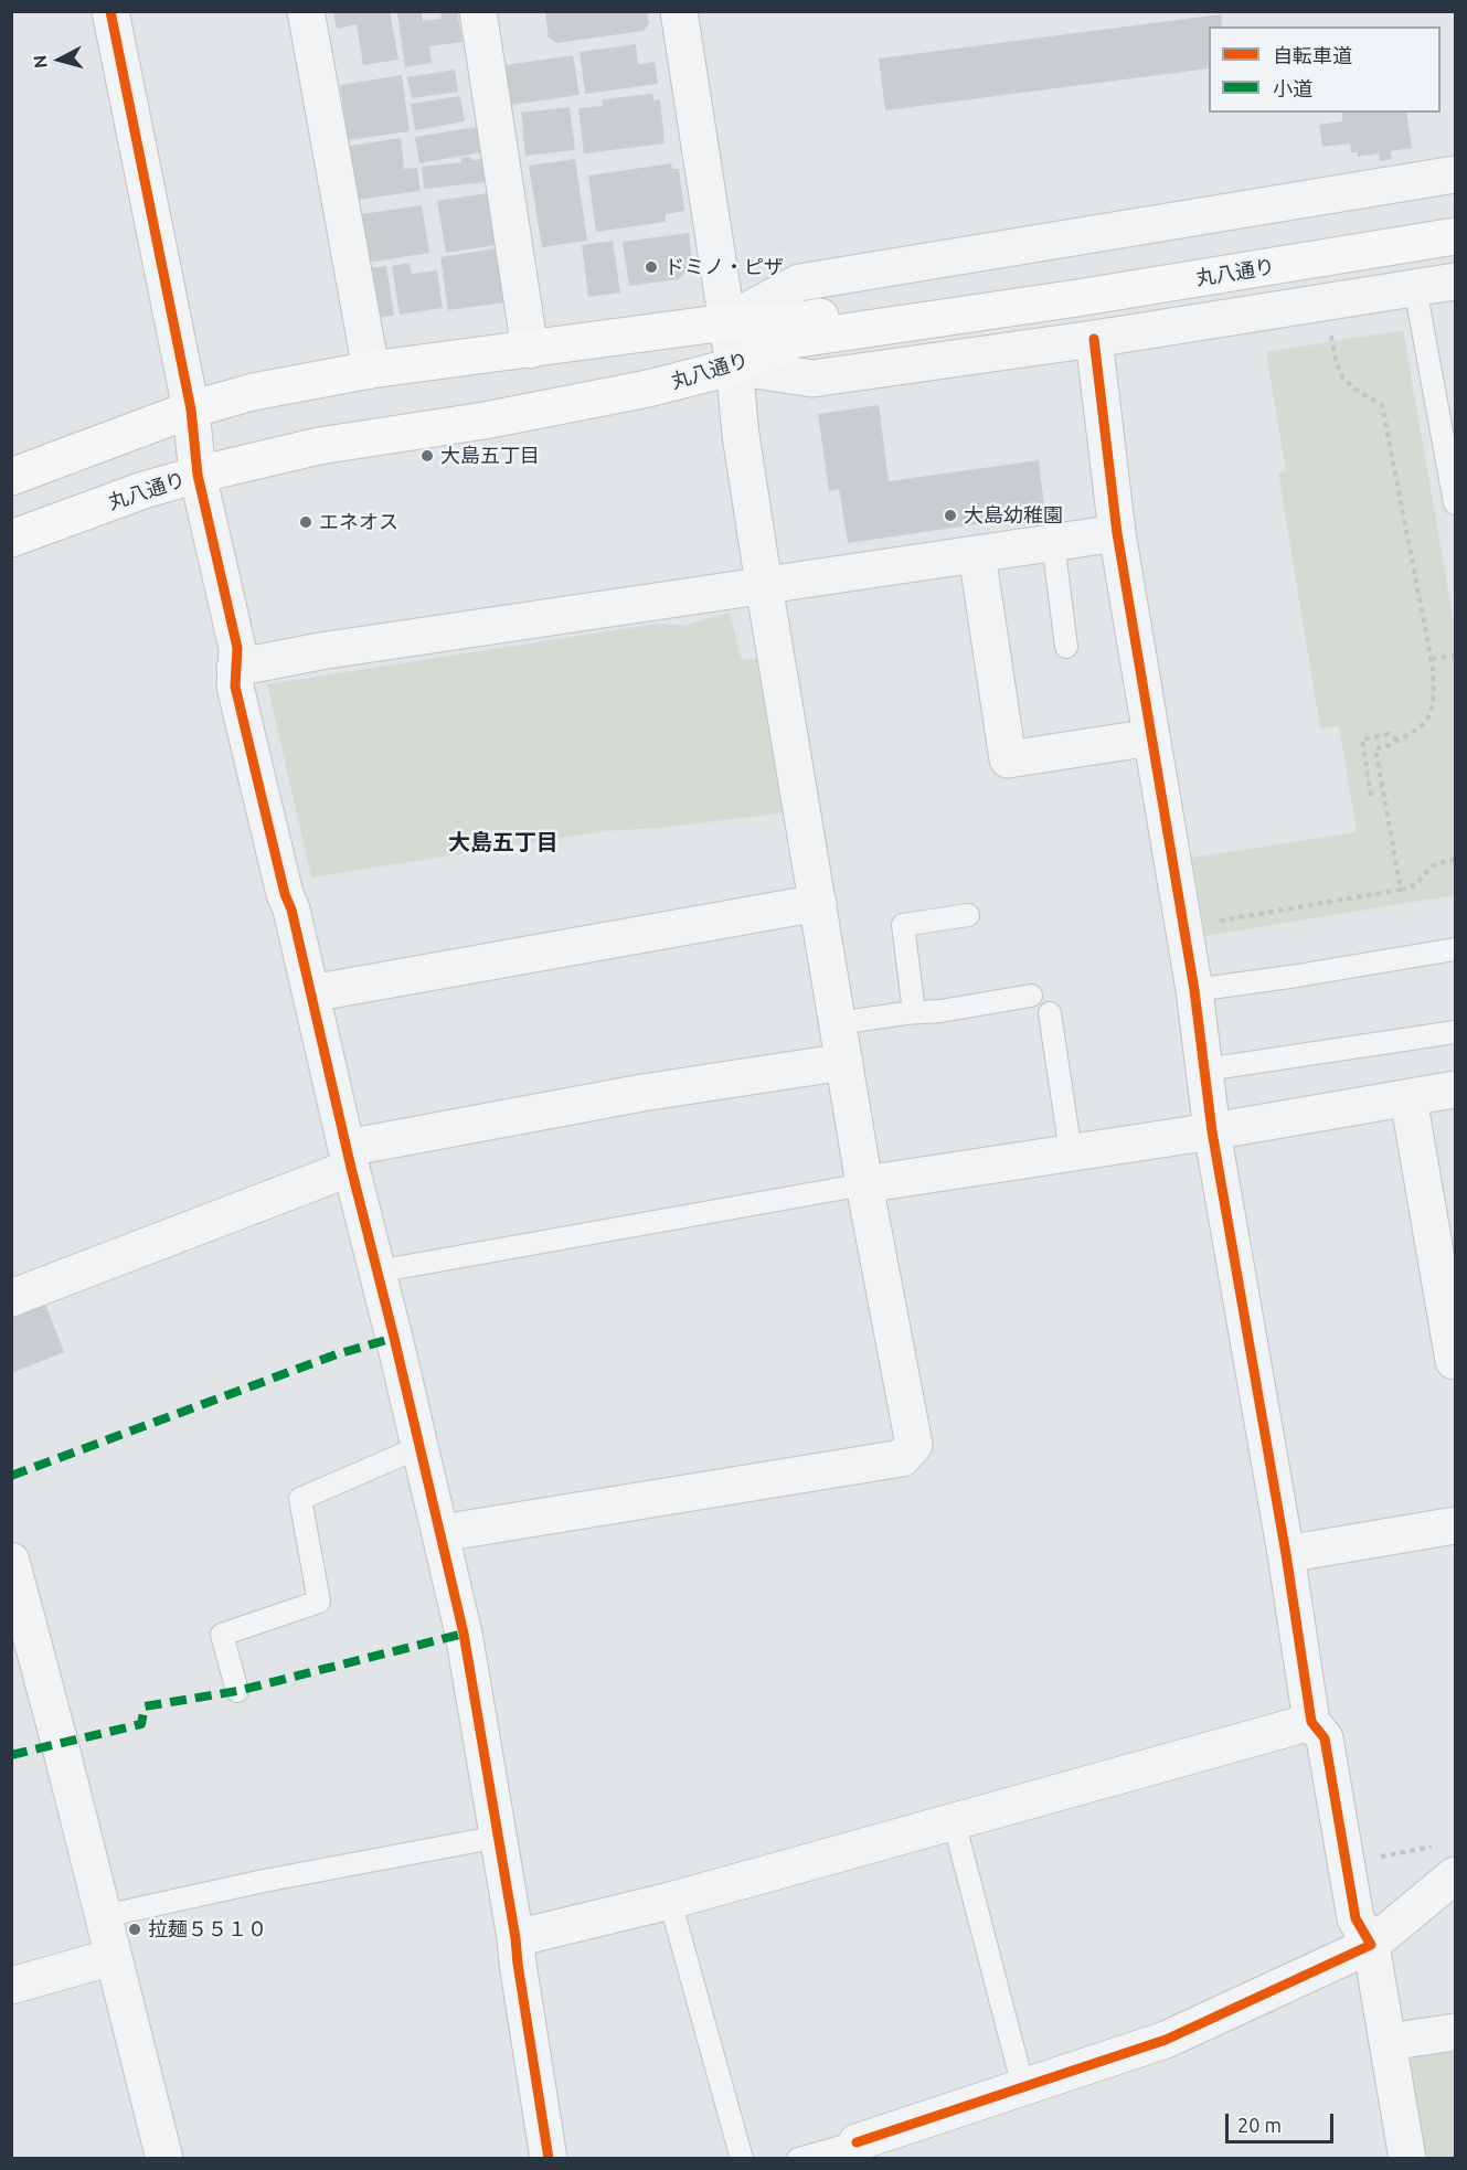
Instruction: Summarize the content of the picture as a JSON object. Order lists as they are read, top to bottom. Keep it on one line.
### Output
{"streets":{"main road":["丸八通り"]},"districts":["大島五丁目"],"places":["ドミノ・ピザ","大島五丁目","大島幼稚園","エネオス","拉麺５５１０"],"legend":["自転車道","小道"],"scale_bar":"20 m","north":"left"}
